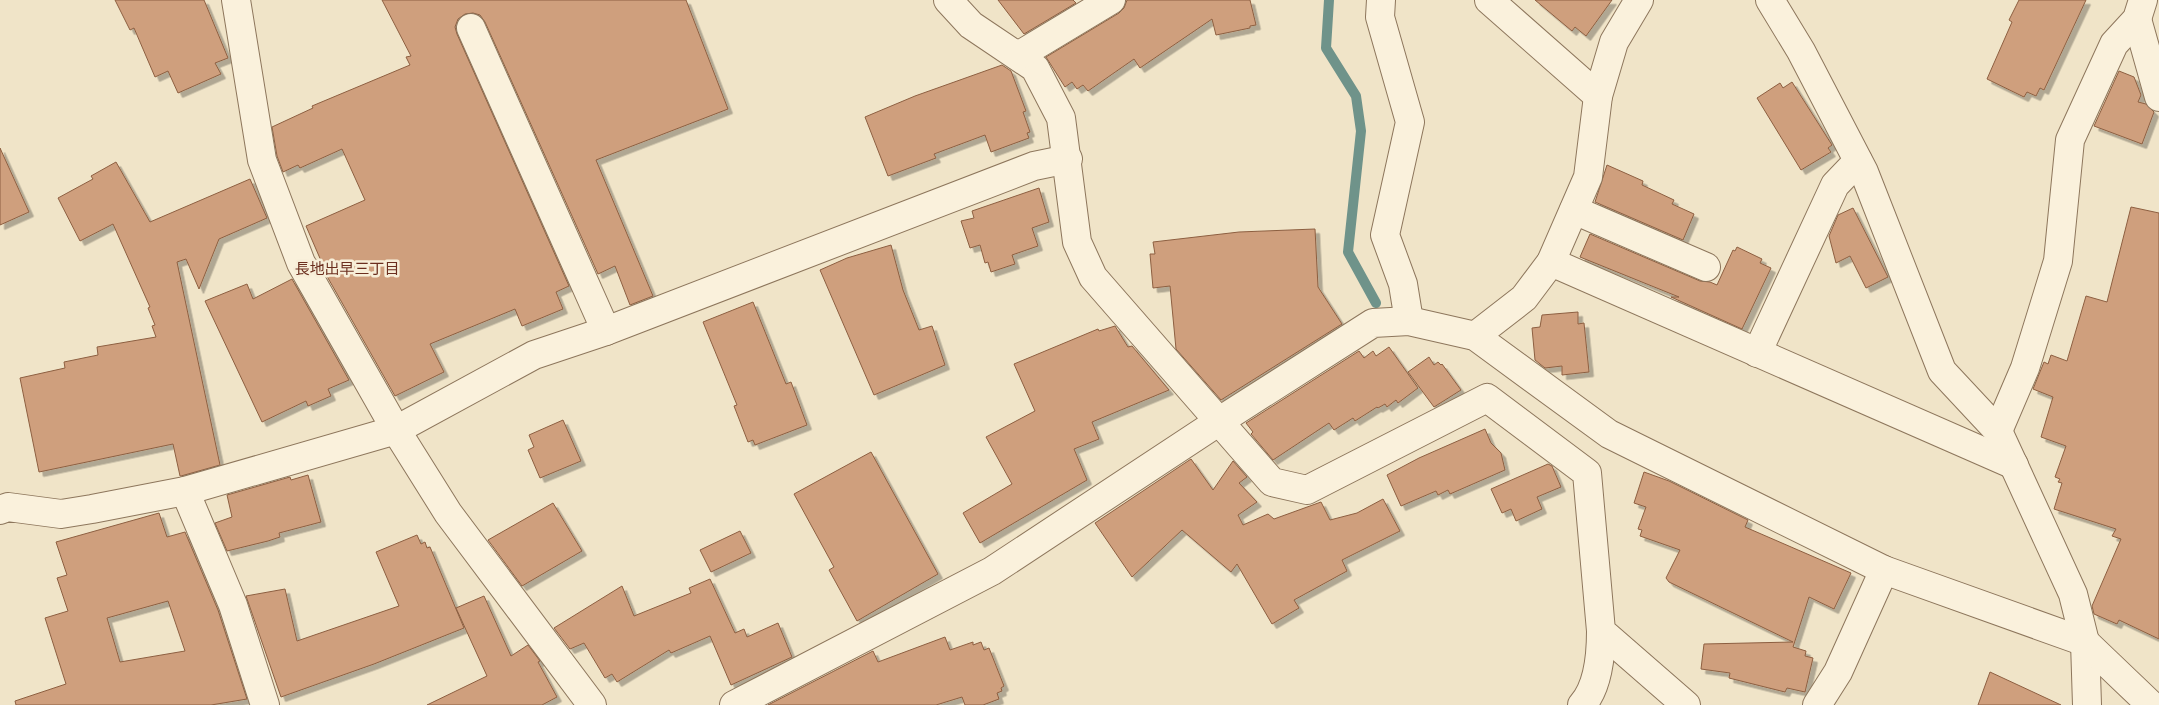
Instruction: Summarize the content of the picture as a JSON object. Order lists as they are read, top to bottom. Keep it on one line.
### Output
{"districts":["長地出早三丁目"]}
